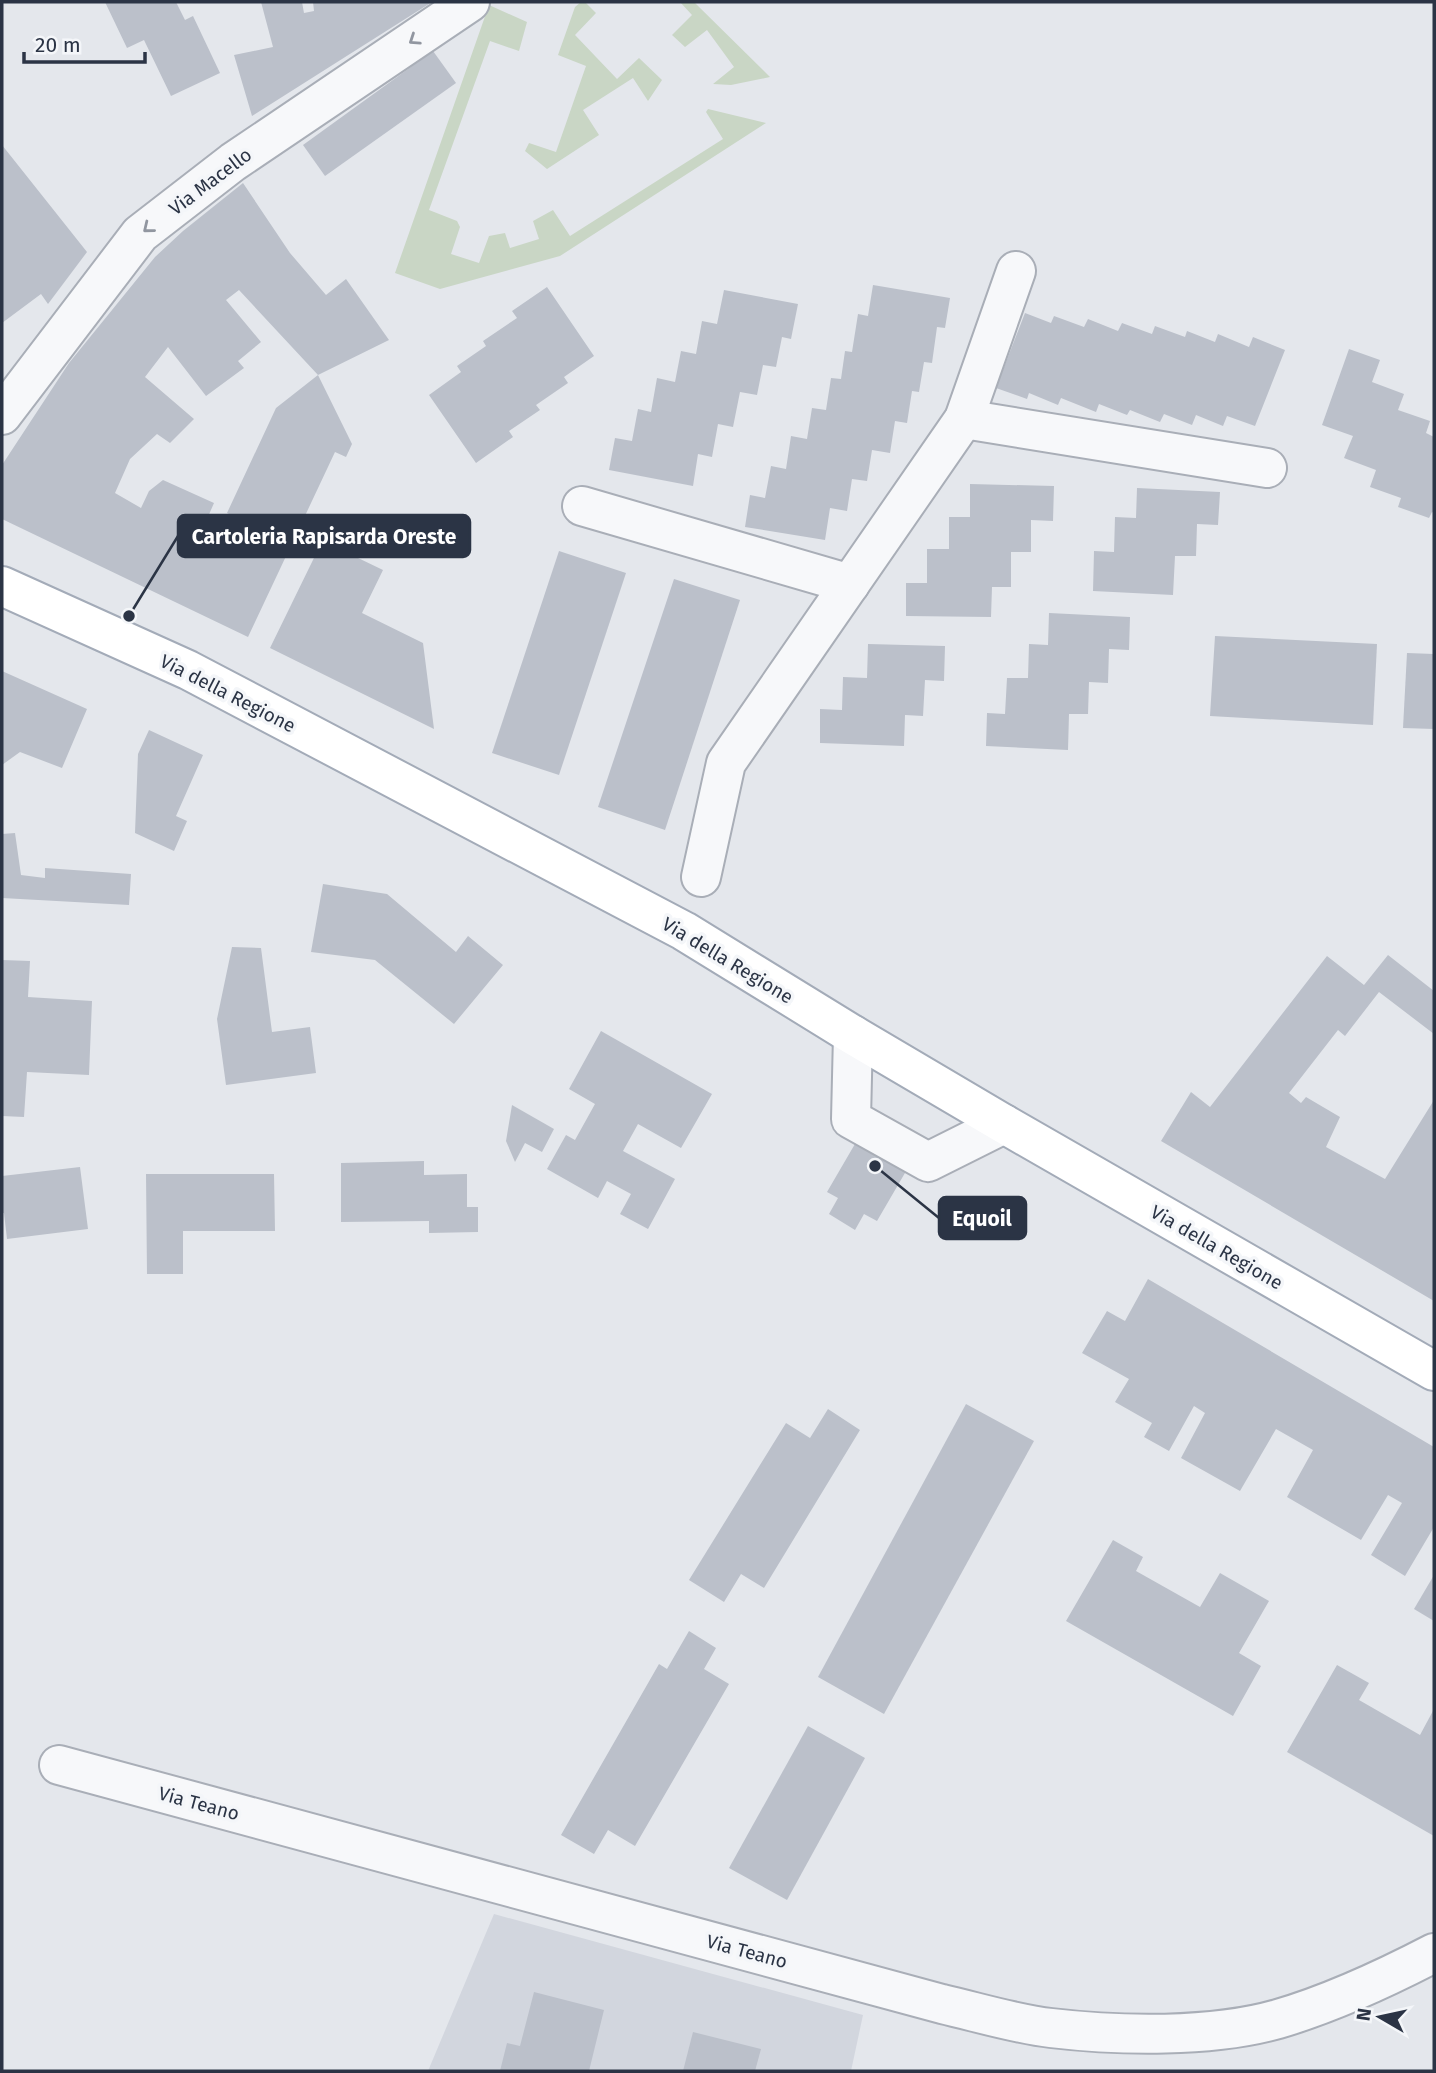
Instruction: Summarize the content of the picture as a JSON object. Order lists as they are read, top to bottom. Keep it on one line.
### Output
{"streets":{"main road":["Via della Regione"],"street":["Via Macello","Via Teano"]},"one_way":["Via Macello"],"places":["Cartoleria Rapisarda Oreste","Equoil"],"scale_bar":"20 m","north":"left"}
